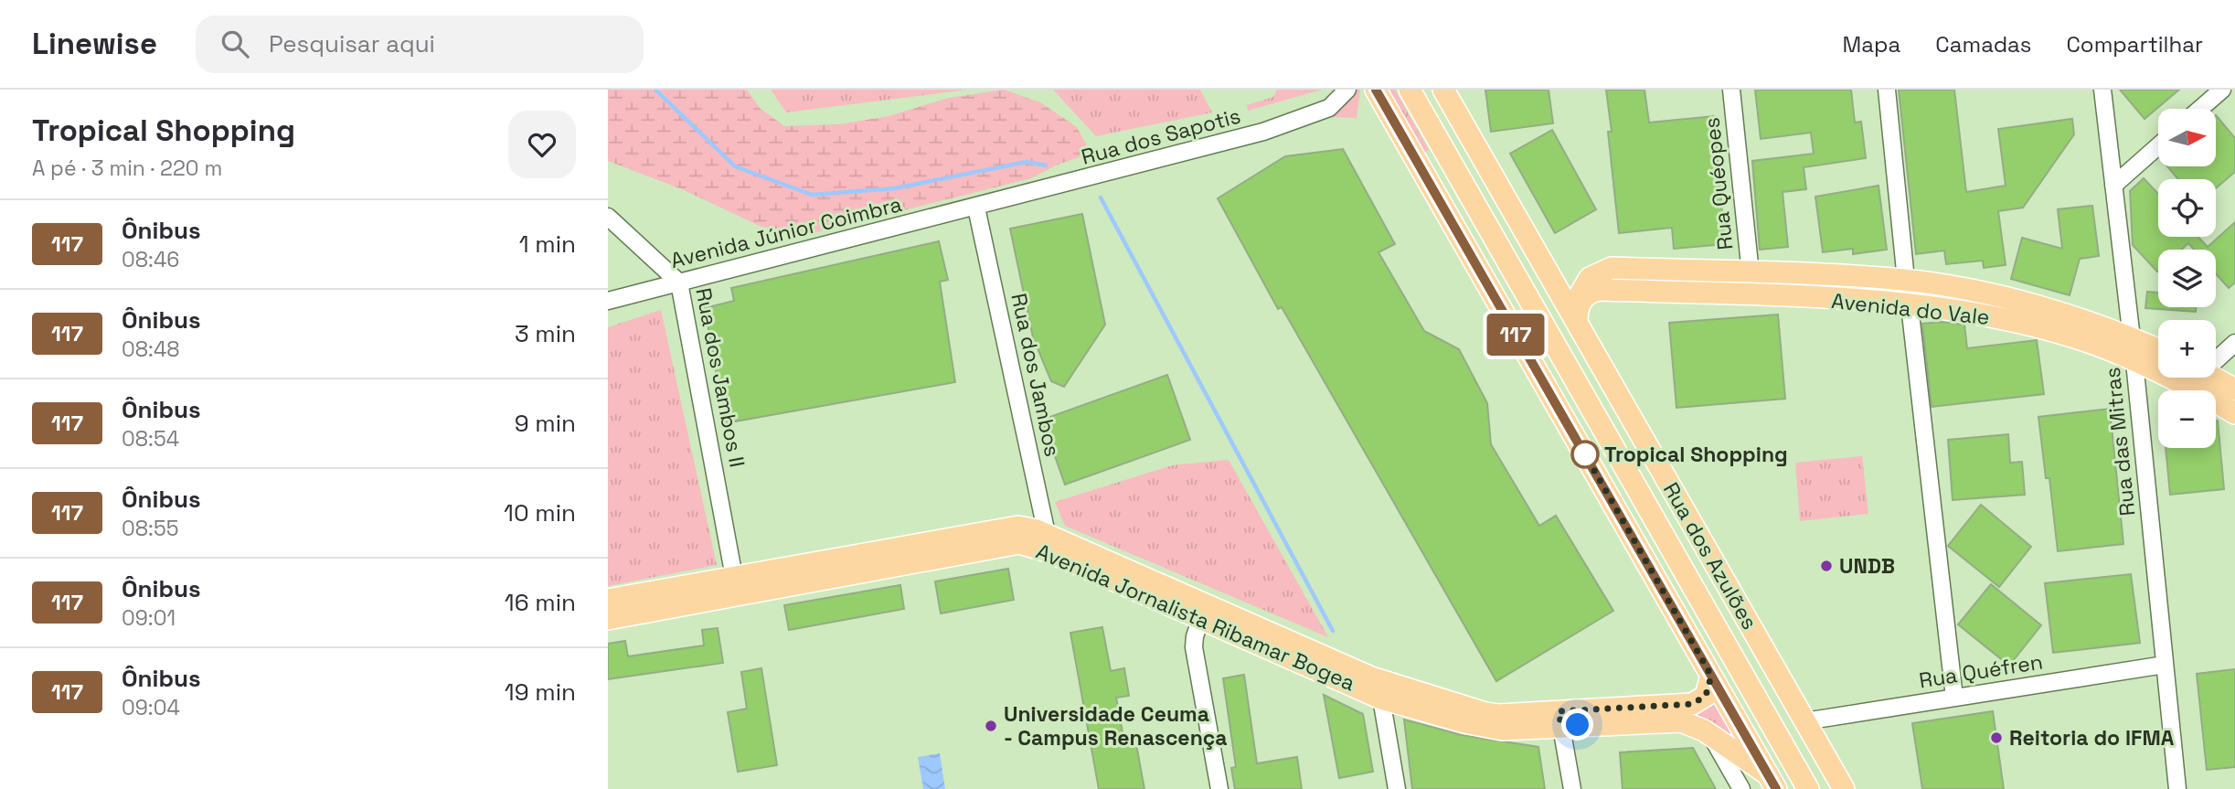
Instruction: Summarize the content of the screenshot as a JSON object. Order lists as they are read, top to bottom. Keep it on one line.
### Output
{"streets":{"main road":["Avenida do Vale","Rua dos Azulões","Avenida Jornalista Ribamar Bogea"],"street":["Rua dos Sapotis","Rua Quéopes","Avenida Júnior Coimbra","Rua dos Jambos","Rua dos Jambos II","Rua das Mitras","Rua Quéfren"]},"crossings":[["Rua dos Sapotis","Avenida Júnior Coimbra"],["Rua dos Sapotis","Rua dos Jambos"],["Rua Quéopes","Avenida do Vale"],["Avenida Júnior Coimbra","Rua dos Jambos"],["Avenida Júnior Coimbra","Rua dos Jambos II"],["Avenida do Vale","Rua das Mitras"],["Avenida do Vale","Rua dos Azulões"],["Rua dos Jambos","Avenida Jornalista Ribamar Bogea"],["Rua dos Jambos II","Avenida Jornalista Ribamar Bogea"],["Rua das Mitras","Rua Quéfren"],["Rua dos Azulões","Rua Quéfren"]],"places":["Tropical Shopping","UNDB","Universidade Ceuma - Campus Renascença","Reitoria do IFMA"],"lines":["bus line 117"],"north":"right","page":{"header":"Linewise","search":"Pesquisar aqui","nav":["Mapa","Camadas","Compartilhar"],"heading":["Tropical Shopping","A pé · 3 min · 220 m"],"on_map":"117","map_buttons":["+","−"],"list":[{"mark":"117","name":"Ônibus","note":"08:46","value":"1 min"},{"mark":"117","name":"Ônibus","note":"08:48","value":"3 min"},{"mark":"117","name":"Ônibus","note":"08:54","value":"9 min"},{"mark":"117","name":"Ônibus","note":"08:55","value":"10 min"},{"mark":"117","name":"Ônibus","note":"09:01","value":"16 min"},{"mark":"117","name":"Ônibus","note":"09:04","value":"19 min"}]}}
